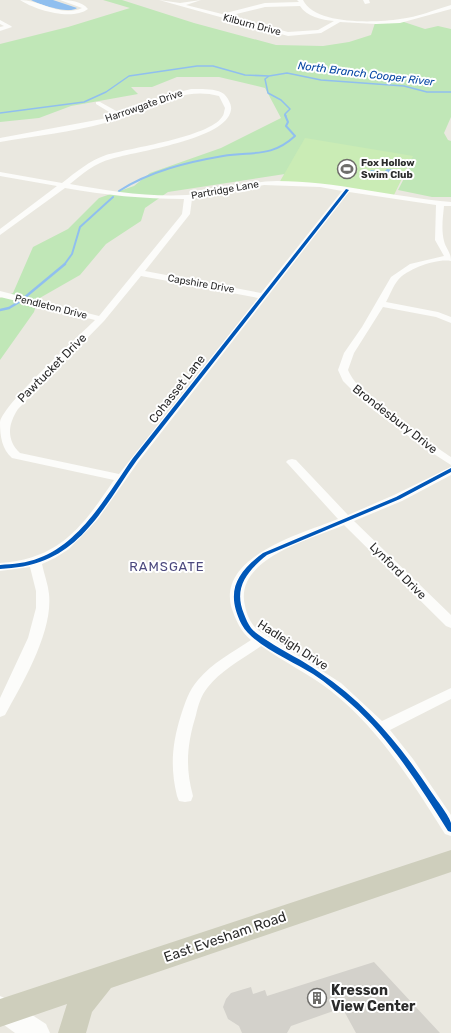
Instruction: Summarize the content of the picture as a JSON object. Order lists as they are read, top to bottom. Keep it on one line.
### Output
{"streets":{"main road":["East Evesham Road"],"street":["Kilburn Drive","Harrowgate Drive","Partridge Lane","Capshire Drive","Pendleton Drive","Pawtucket Drive","Cohasset Lane","Brondesbury Drive","Lynford Drive","Hadleigh Drive"]},"crossings":[["Harrowgate Drive","Partridge Lane"],["Partridge Lane","Pawtucket Drive"],["Partridge Lane","Cohasset Lane"],["Capshire Drive","Pawtucket Drive"],["Capshire Drive","Cohasset Lane"],["Pendleton Drive","Pawtucket Drive"],["Pawtucket Drive","Cohasset Lane"],["Lynford Drive","Hadleigh Drive"]],"districts":["RAMSGATE"],"water":["North Branch Cooper River"],"places":{"sports":["Fox Hollow Swim Club"],"building":["Kresson View Center"]}}
